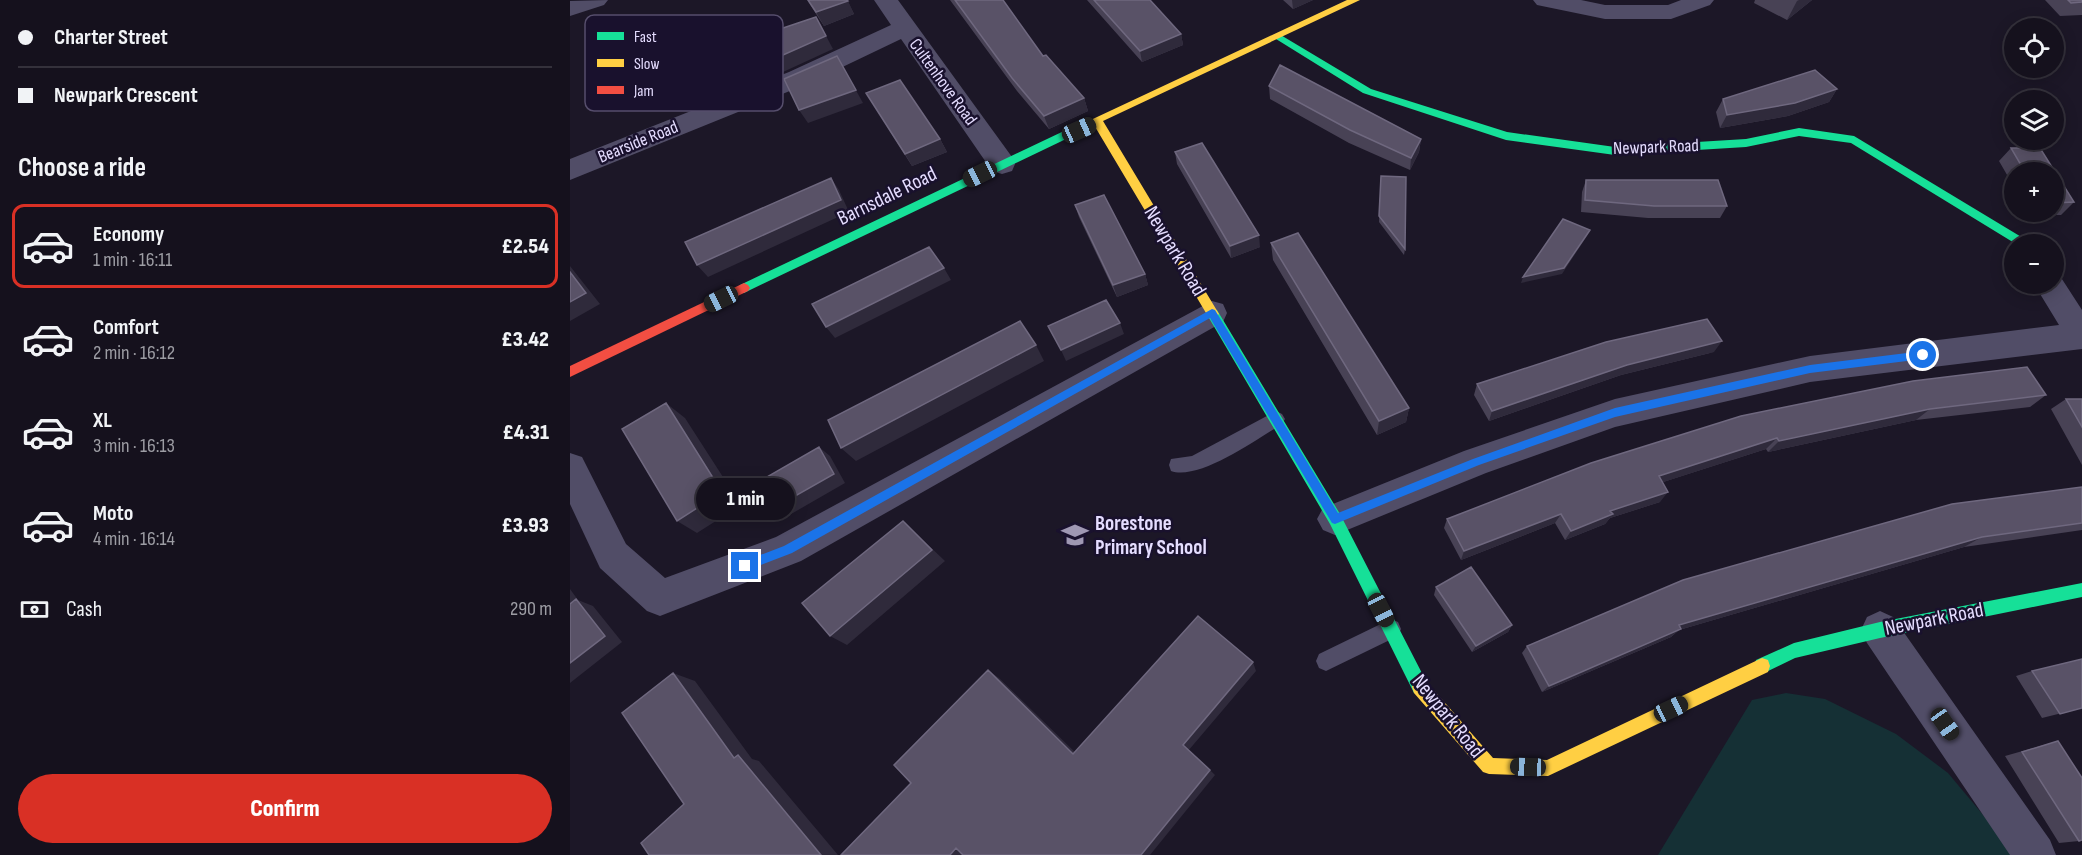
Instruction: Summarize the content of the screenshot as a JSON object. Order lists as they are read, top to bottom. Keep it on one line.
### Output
{"streets":{"street":["Cultenhove Road","Bearside Road","Newpark Road","Barnsdale Road"]},"crossings":[["Cultenhove Road","Bearside Road"],["Cultenhove Road","Barnsdale Road"],["Newpark Road","Barnsdale Road"]],"places":{"school or university":["Borestone Primary School"]},"legend":["Fast","Slow","Jam"],"page":{"banner":["Charter Street","Newpark Crescent"],"map_buttons":["+","−"],"heading":"Choose a ride","list":[{"name":"Economy","note":"1 min · 16:11","value":"£2.54"},{"name":"Comfort","note":"2 min · 16:12","value":"£3.42"},{"name":"XL","note":"3 min · 16:13","value":"£4.31"},{"name":"Moto","note":"4 min · 16:14","value":"£3.93"}],"bubble":"1 min","pay":["Cash","290 m"],"buttons":"Confirm"}}
